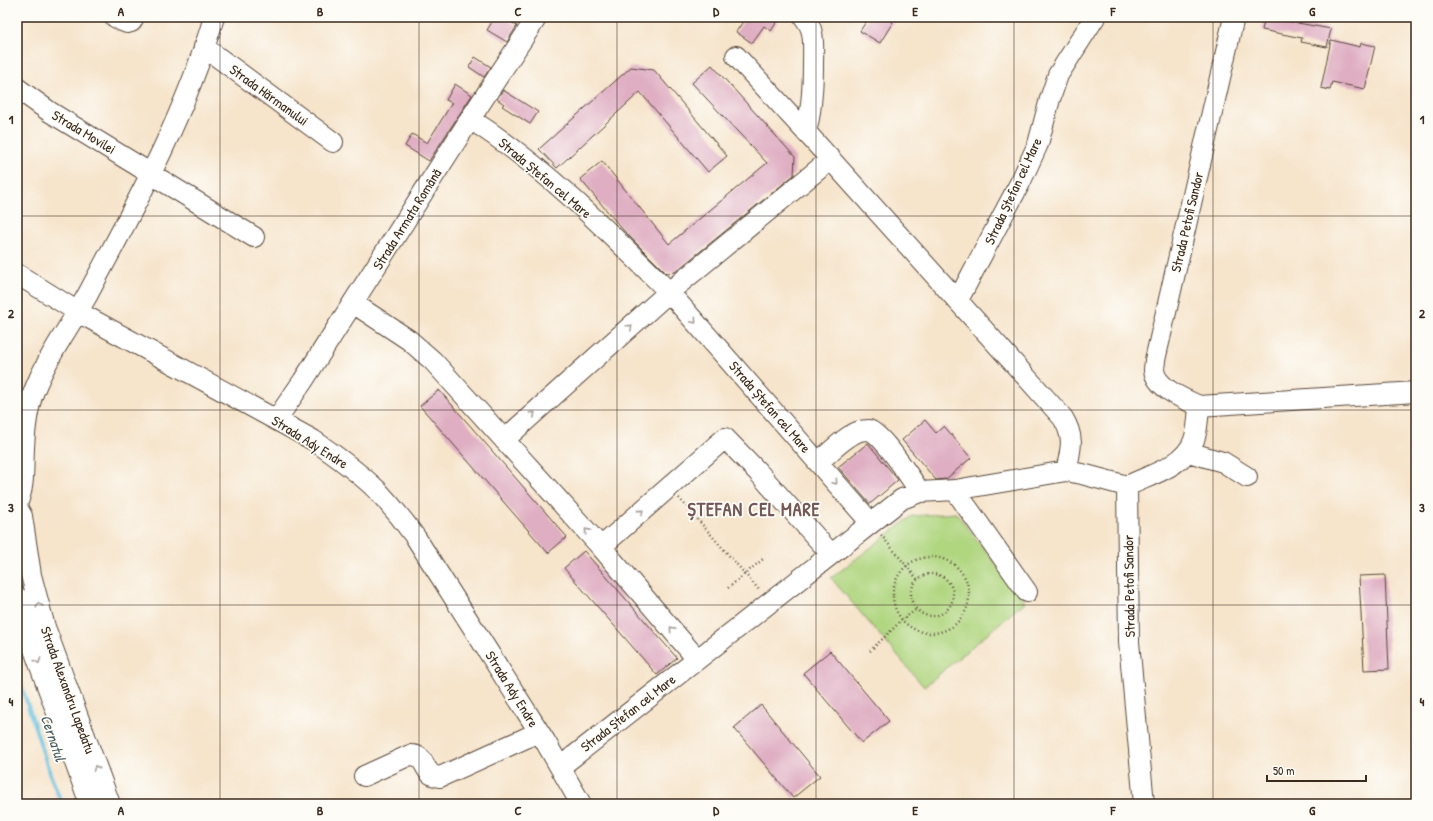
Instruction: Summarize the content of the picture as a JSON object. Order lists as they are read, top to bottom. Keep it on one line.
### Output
{"streets":{"street":["Strada Hărmanului","Strada Movilei","Strada Ștefan cel Mare","Strada Armata Română","Strada Petofi Sandor","Strada Ady Endre","Strada Alexandru Lapedatu"]},"crossings":[["Strada Ștefan cel Mare","Strada Armata Română"],["Strada Ștefan cel Mare","Strada Petofi Sandor"],["Strada Ștefan cel Mare","Strada Ady Endre"],["Strada Armata Română","Strada Ady Endre"]],"districts":["ȘTEFAN CEL MARE"],"water":["Cernatul"],"scale_bar":"50 m","grid":{"columns":["A","B","C","D","E","F","G"],"rows":["1","2","3","4"]}}
